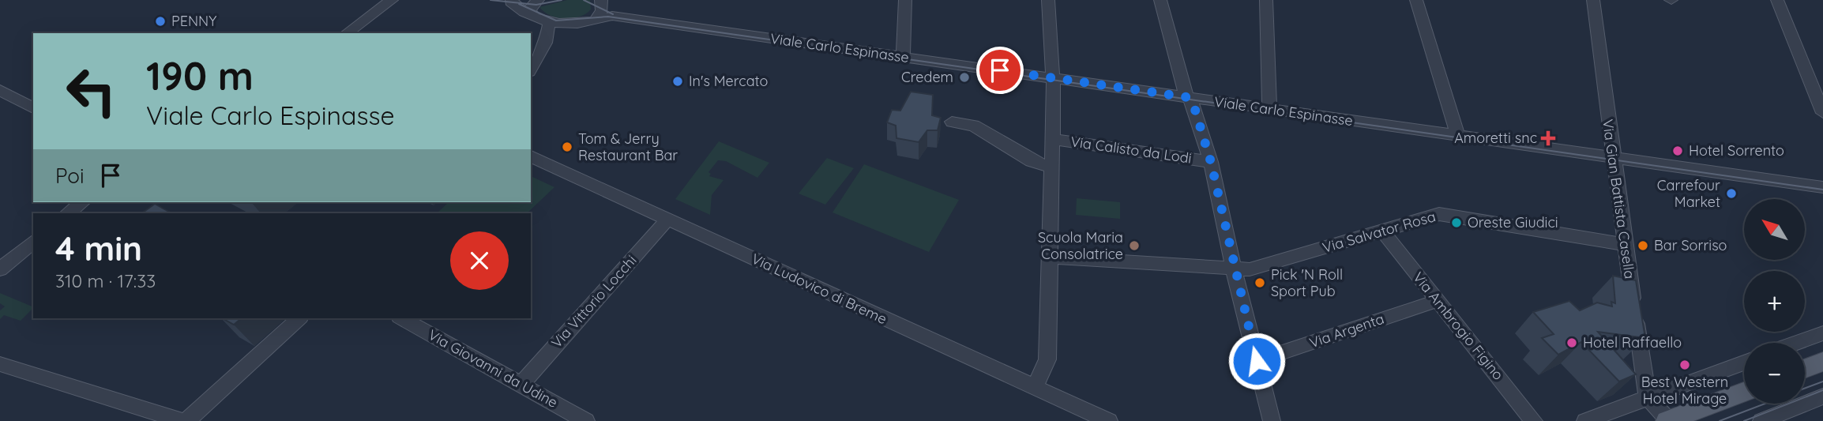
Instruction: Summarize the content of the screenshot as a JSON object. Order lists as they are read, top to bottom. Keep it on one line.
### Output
{"streets":{"street":["Viale Carlo Espinasse","Via Calisto da Lodi","Via Gian Battista Casella","Via Salvator Rosa","Via Ludovico di Breme","Via Vittorio Locchi","Via Ambrogio Figino","Via Argenta","Via Giovanni da Udine"]},"crossings":[["Viale Carlo Espinasse","Via Gian Battista Casella"],["Via Gian Battista Casella","Via Salvator Rosa"],["Via Salvator Rosa","Via Ambrogio Figino"],["Via Ludovico di Breme","Via Vittorio Locchi"],["Via Vittorio Locchi","Via Giovanni da Udine"],["Via Ambrogio Figino","Via Argenta"]],"places":{"other":["PENNY","Credem","In's Mercato","Tom & Jerry Restaurant Bar","Hotel Sorrento","Carrefour Market","Oreste Giudici","Scuola Maria Consolatrice","Bar Sorriso","Pick 'N Roll Sport Pub","Hotel Raffaello","Best Western Hotel Mirage"],"health":["Amoretti snc"]},"north":"top left","page":{"turn":["190 m","Viale Carlo Espinasse"],"then":"Poi","map_buttons":["+","−"],"heading":["4 min","310 m · 17:33"]}}
